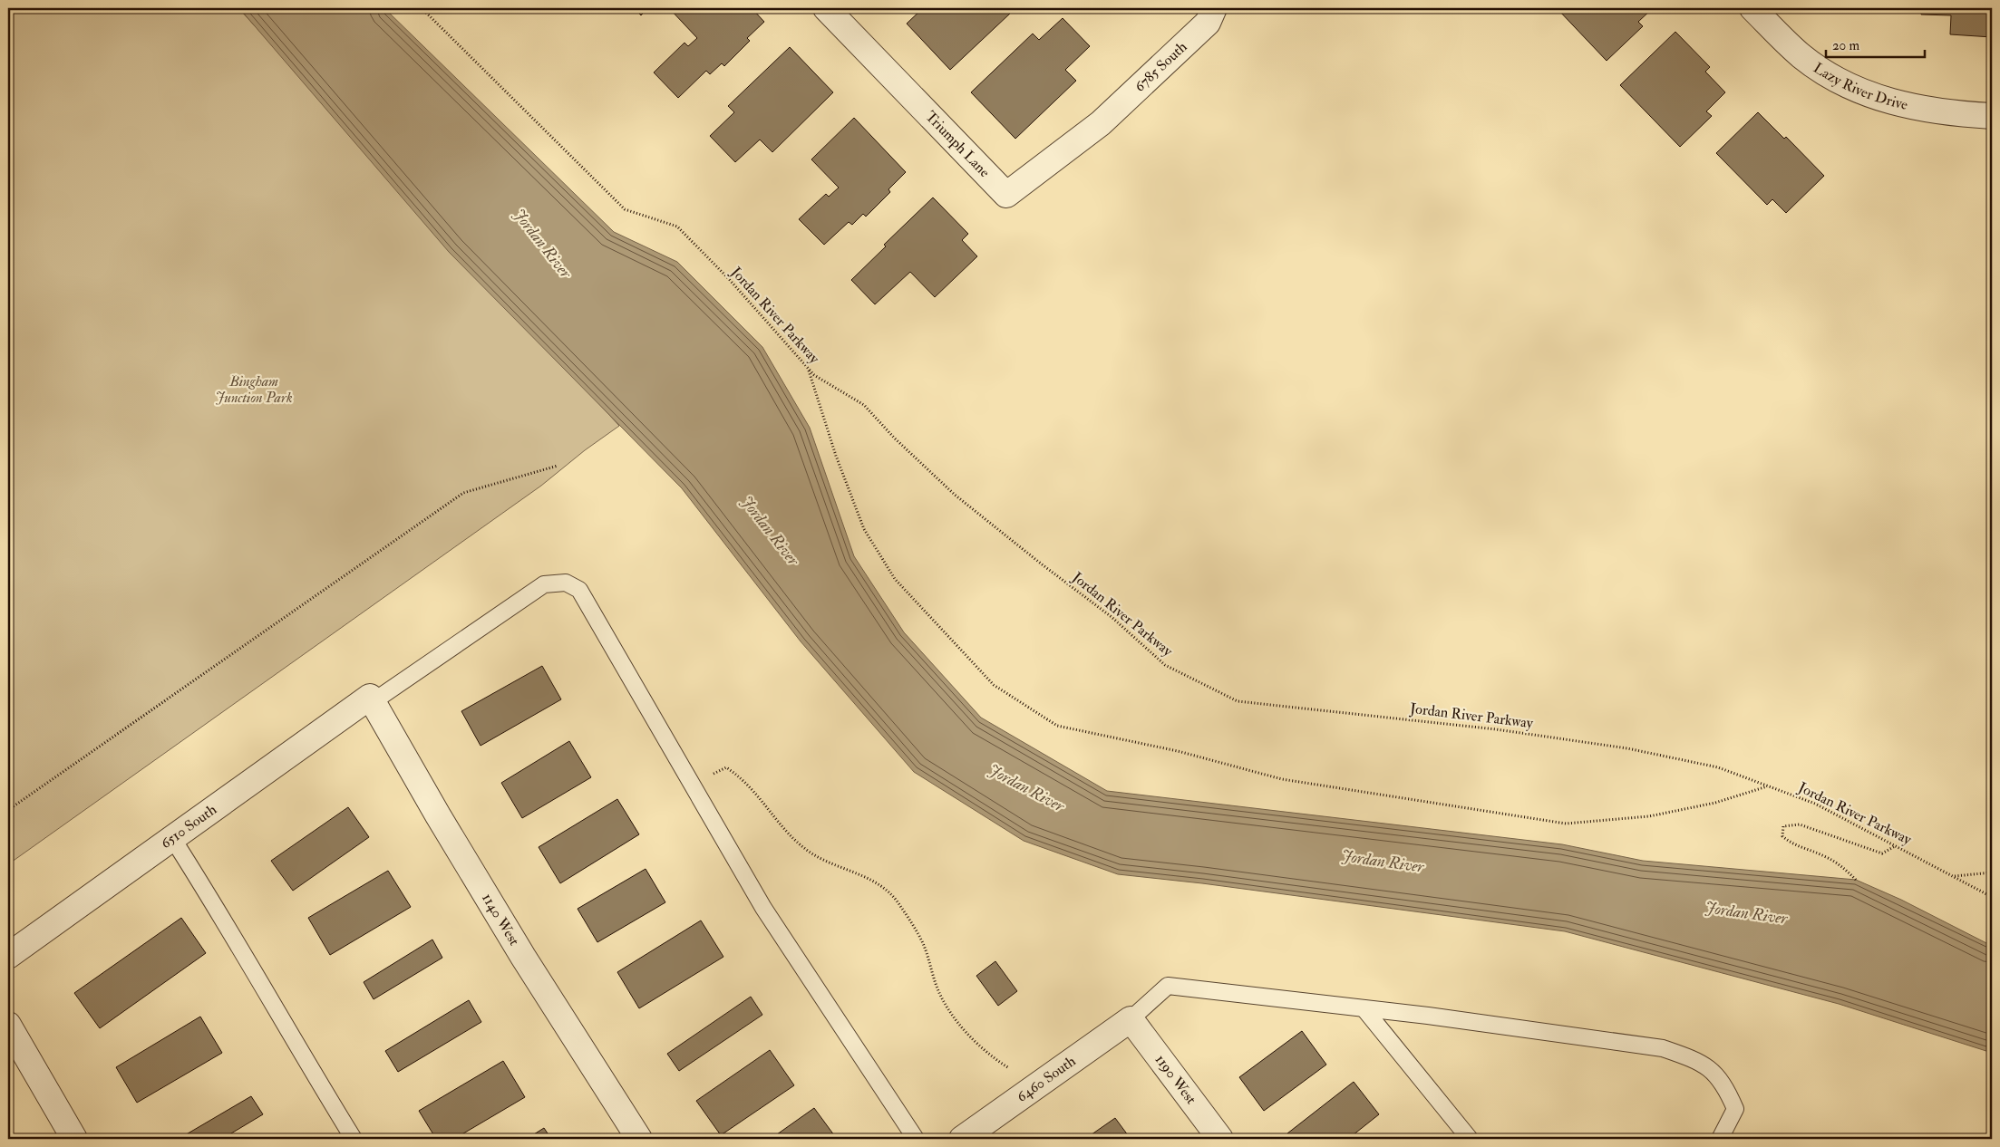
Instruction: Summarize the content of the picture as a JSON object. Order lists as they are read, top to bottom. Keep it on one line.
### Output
{"streets":{"street":["6785 South","Lazy River Drive","Triumph Lane","6510 South","1140 West","6460 South","1190 West"],"path":["Jordan River Parkway"]},"crossings":[["6785 South","Triumph Lane"],["6510 South","1140 West"],["6460 South","1190 West"]],"water":["Jordan River"],"parks":["Bingham Junction Park"],"scale_bar":"20 m"}
